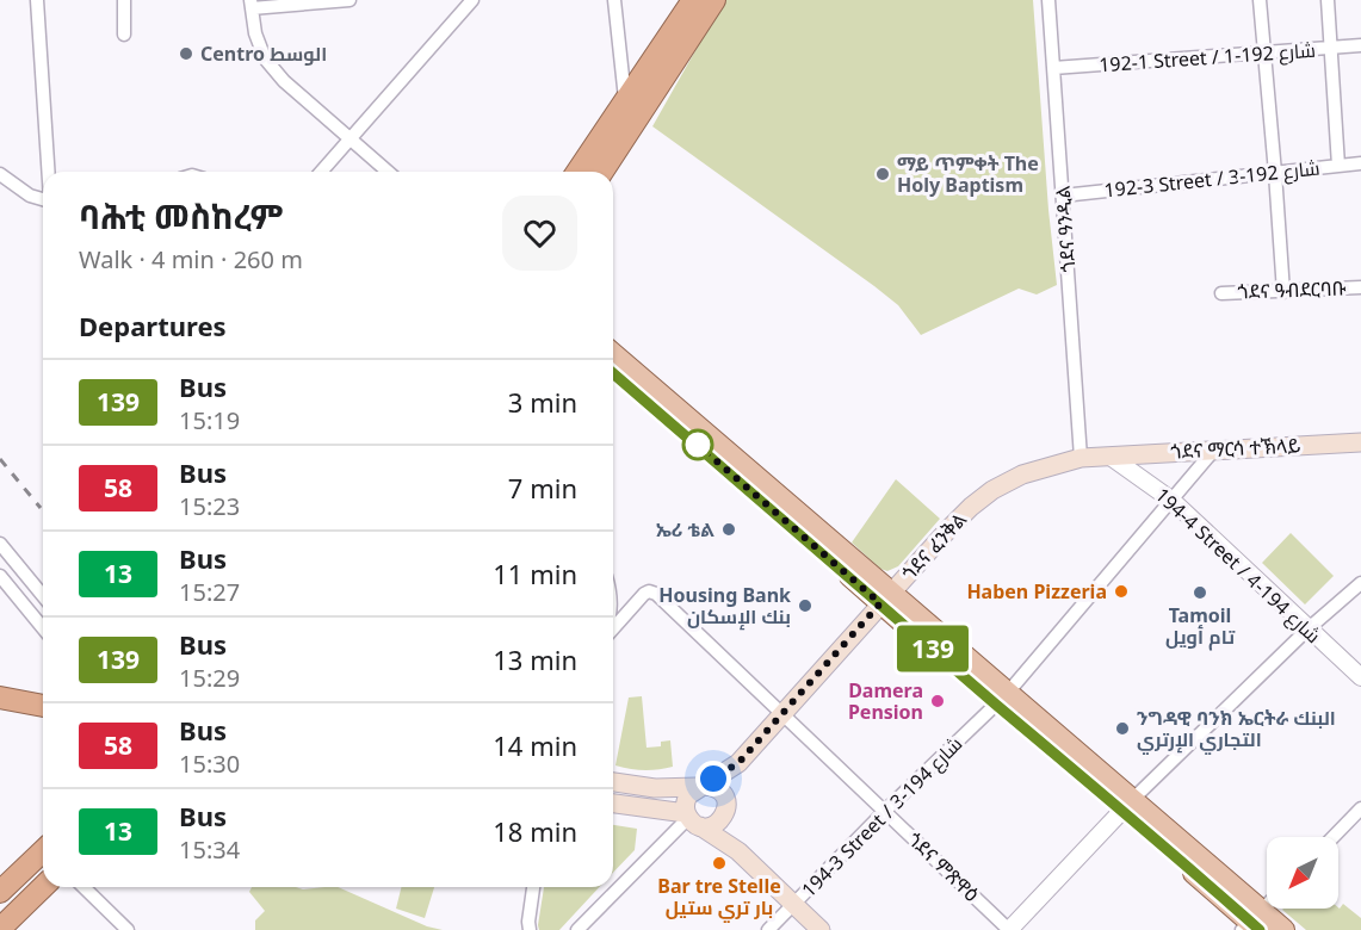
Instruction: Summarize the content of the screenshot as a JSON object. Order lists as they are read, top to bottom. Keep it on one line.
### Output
{"streets":{"main road":["ጎደና ማርሳ ተኽላይ","ጎደና ፈንቅል"],"street":["192-1 Street / شارع 192-1","192-3 Street / شارع 192-3","ጎደና ዓንዲል","ጎደና ዓብደርባቡ","194-4 Street / شارع 194-4","194-3 Street / شارع 194-3","ጎደና ምጽዋዕ"]},"crossings":[["192-1 Street / شارع 192-1","ጎደና ዓንዲል"],["192-3 Street / شارع 192-3","ጎደና ዓንዲል"],["ጎደና ዓንዲል","ጎደና ፈንቅል"],["ጎደና ማርሳ ተኽላይ","ጎደና ፈንቅል"],["ጎደና ማርሳ ተኽላይ","194-4 Street / شارع 194-4"],["ጎደና ማርሳ ተኽላይ","194-3 Street / شارع 194-3"],["ጎደና ፈንቅል","194-4 Street / شارع 194-4"],["ጎደና ፈንቅል","ጎደና ምጽዋዕ"],["194-4 Street / شارع 194-4","194-3 Street / شارع 194-3"],["194-3 Street / شارع 194-3","ጎደና ምጽዋዕ"]],"places":["Centro الوسط","ማይ ጥምቀት The Holy Baptism","ኤሪ ቴል","Haben Pizzeria","Tamoil تام أويل","Housing Bank بنك الإسكان","Damera Pension","ንግዳዊ ባንክ ኤርትራ البنك التجاري الإرتري","Bar tre Stelle بار تري ستيل"],"lines":["bus line 139"],"north":"bottom left","page":{"on_map":"139","heading":[["ባሕቲ መስከረም","Walk · 4 min · 260 m"],"Departures"],"list":[{"mark":"139","name":"Bus","note":"15:19","value":"3 min"},{"mark":"58","name":"Bus","note":"15:23","value":"7 min"},{"mark":"13","name":"Bus","note":"15:27","value":"11 min"},{"mark":"139","name":"Bus","note":"15:29","value":"13 min"},{"mark":"58","name":"Bus","note":"15:30","value":"14 min"},{"mark":"13","name":"Bus","note":"15:34","value":"18 min"}]}}
